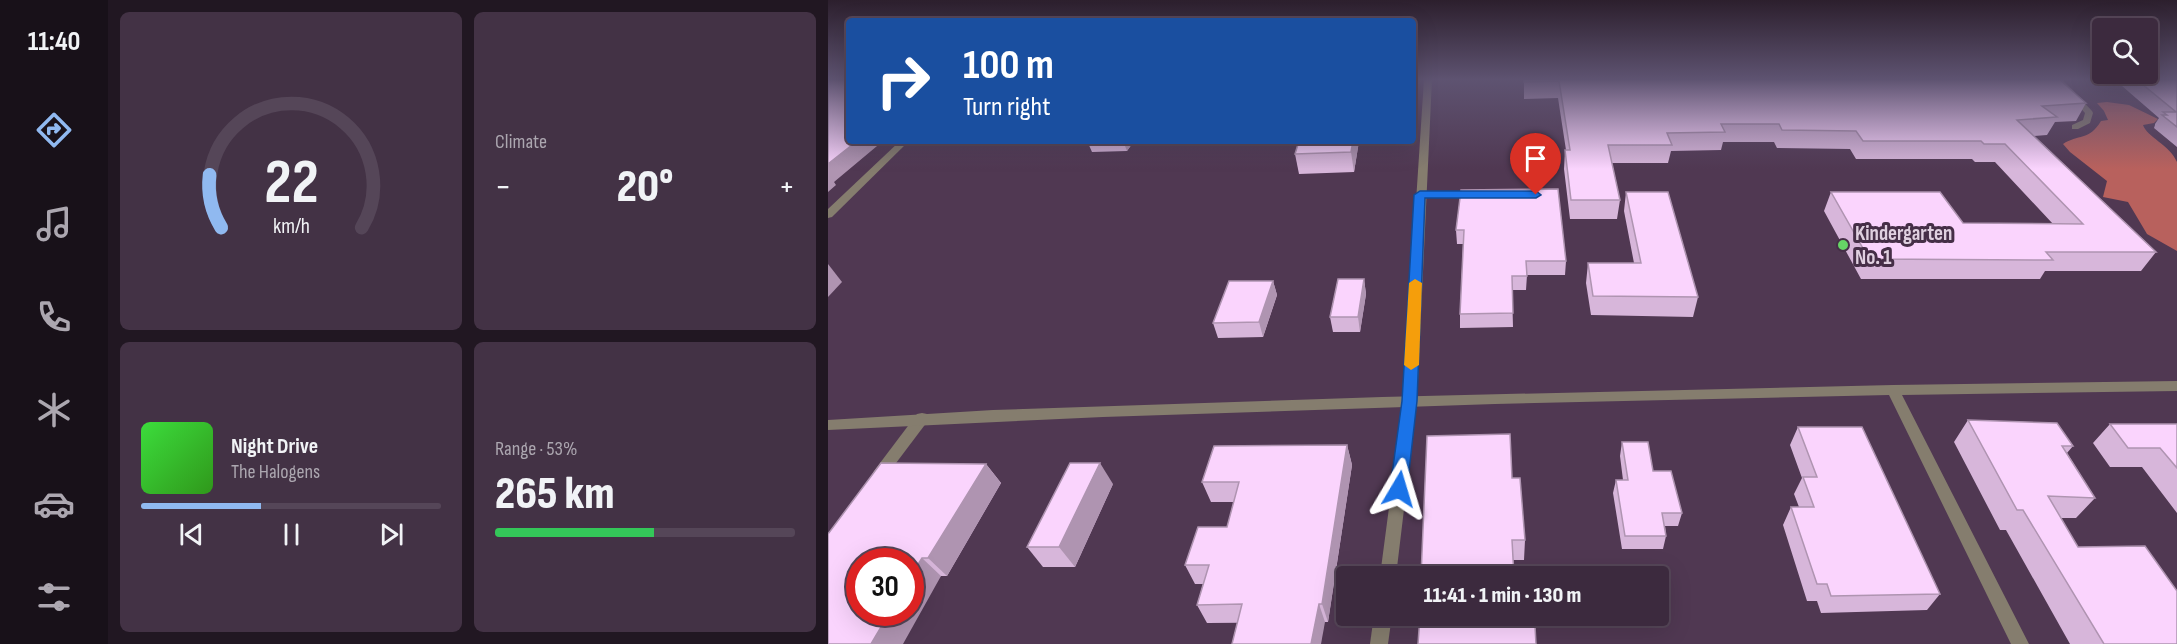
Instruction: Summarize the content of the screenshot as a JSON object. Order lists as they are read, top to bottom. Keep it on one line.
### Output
{"places":["Kindergarten No. 1"],"page":{"tabs":"11:40","tile":["Climate",["Range · 53%","265 km"]],"turn":["100 m","Turn right"],"heat":["−","20°","+"],"song":["Night Drive","The Halogens"],"limit":"30","trip":"11:41 · 1 min · 130 m","gauge":["22","km/h"]}}
